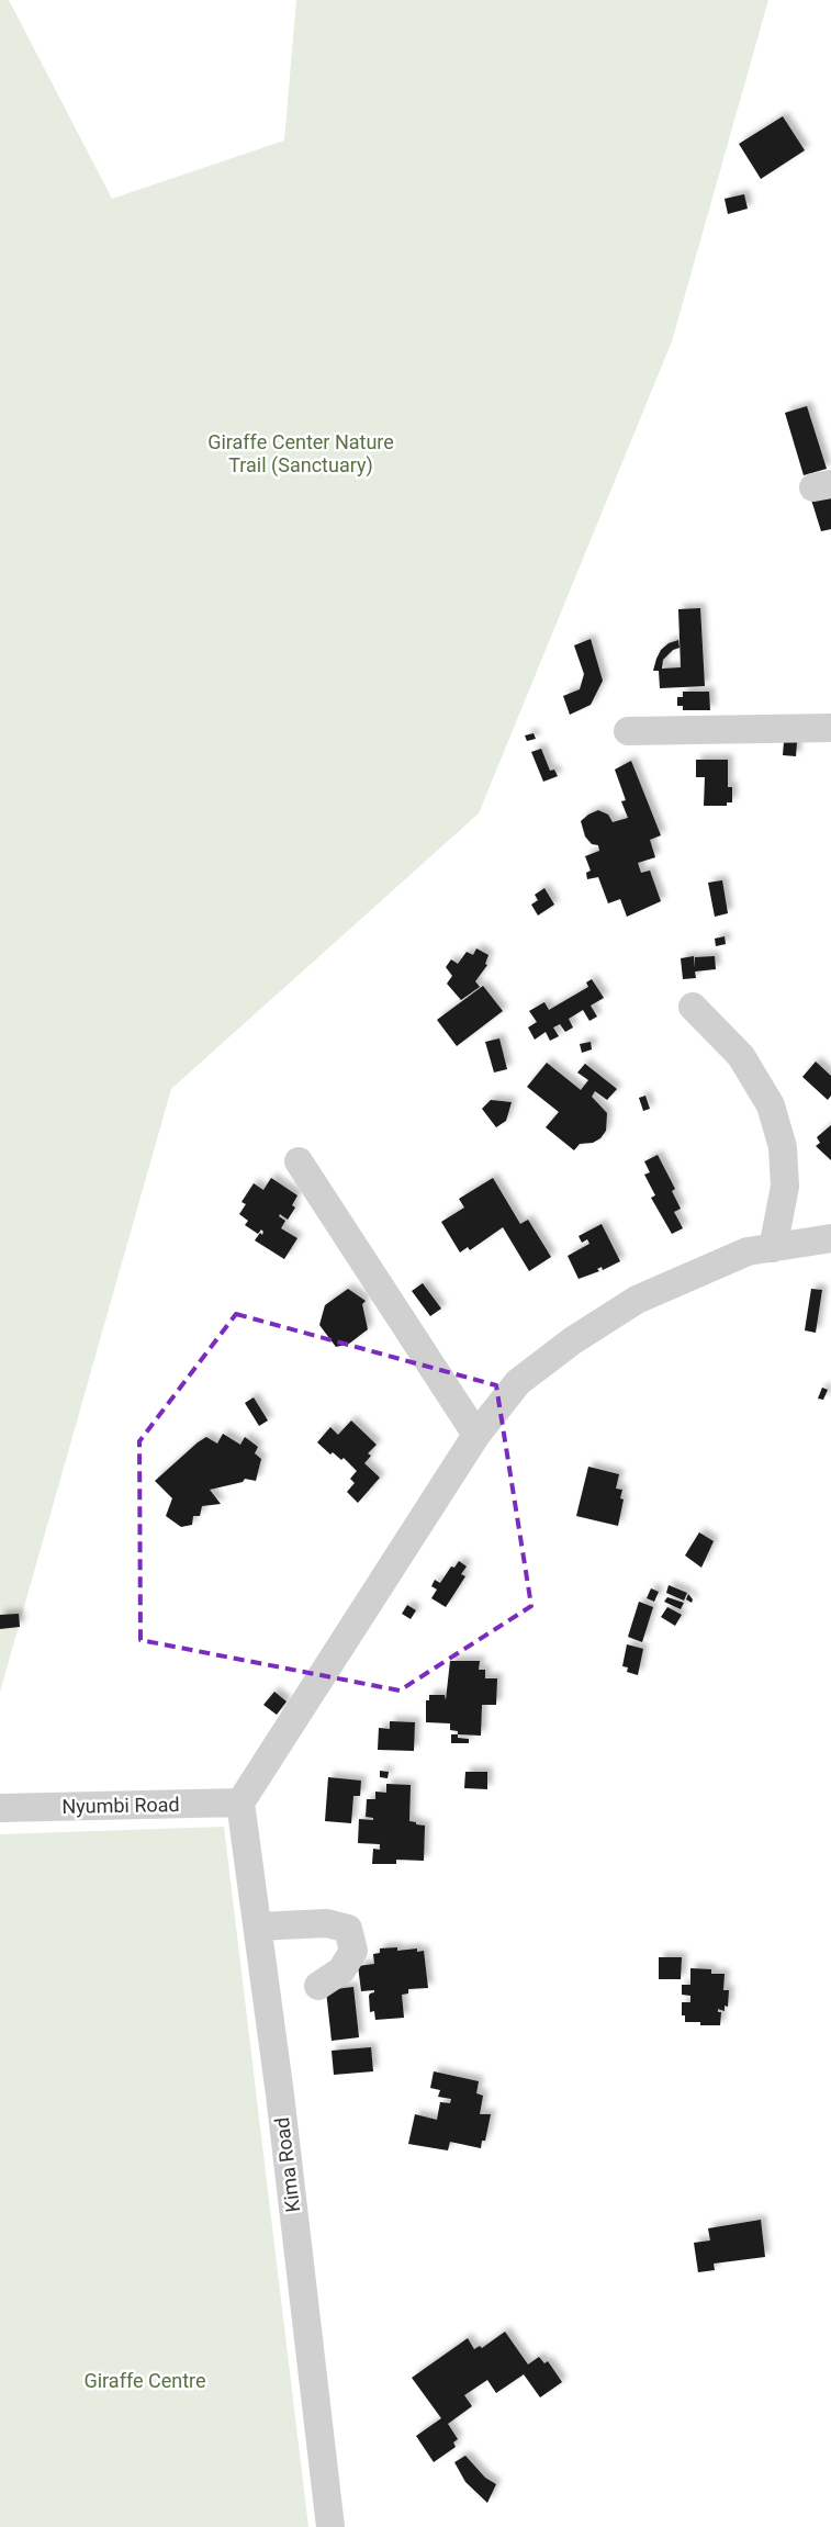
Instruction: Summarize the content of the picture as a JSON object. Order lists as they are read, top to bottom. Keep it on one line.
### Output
{"streets":{"street":["Nyumbi Road","Kima Road"]},"crossings":[["Nyumbi Road","Kima Road"]],"parks":["Giraffe Center Nature Trail (Sanctuary)","Giraffe Centre"]}
